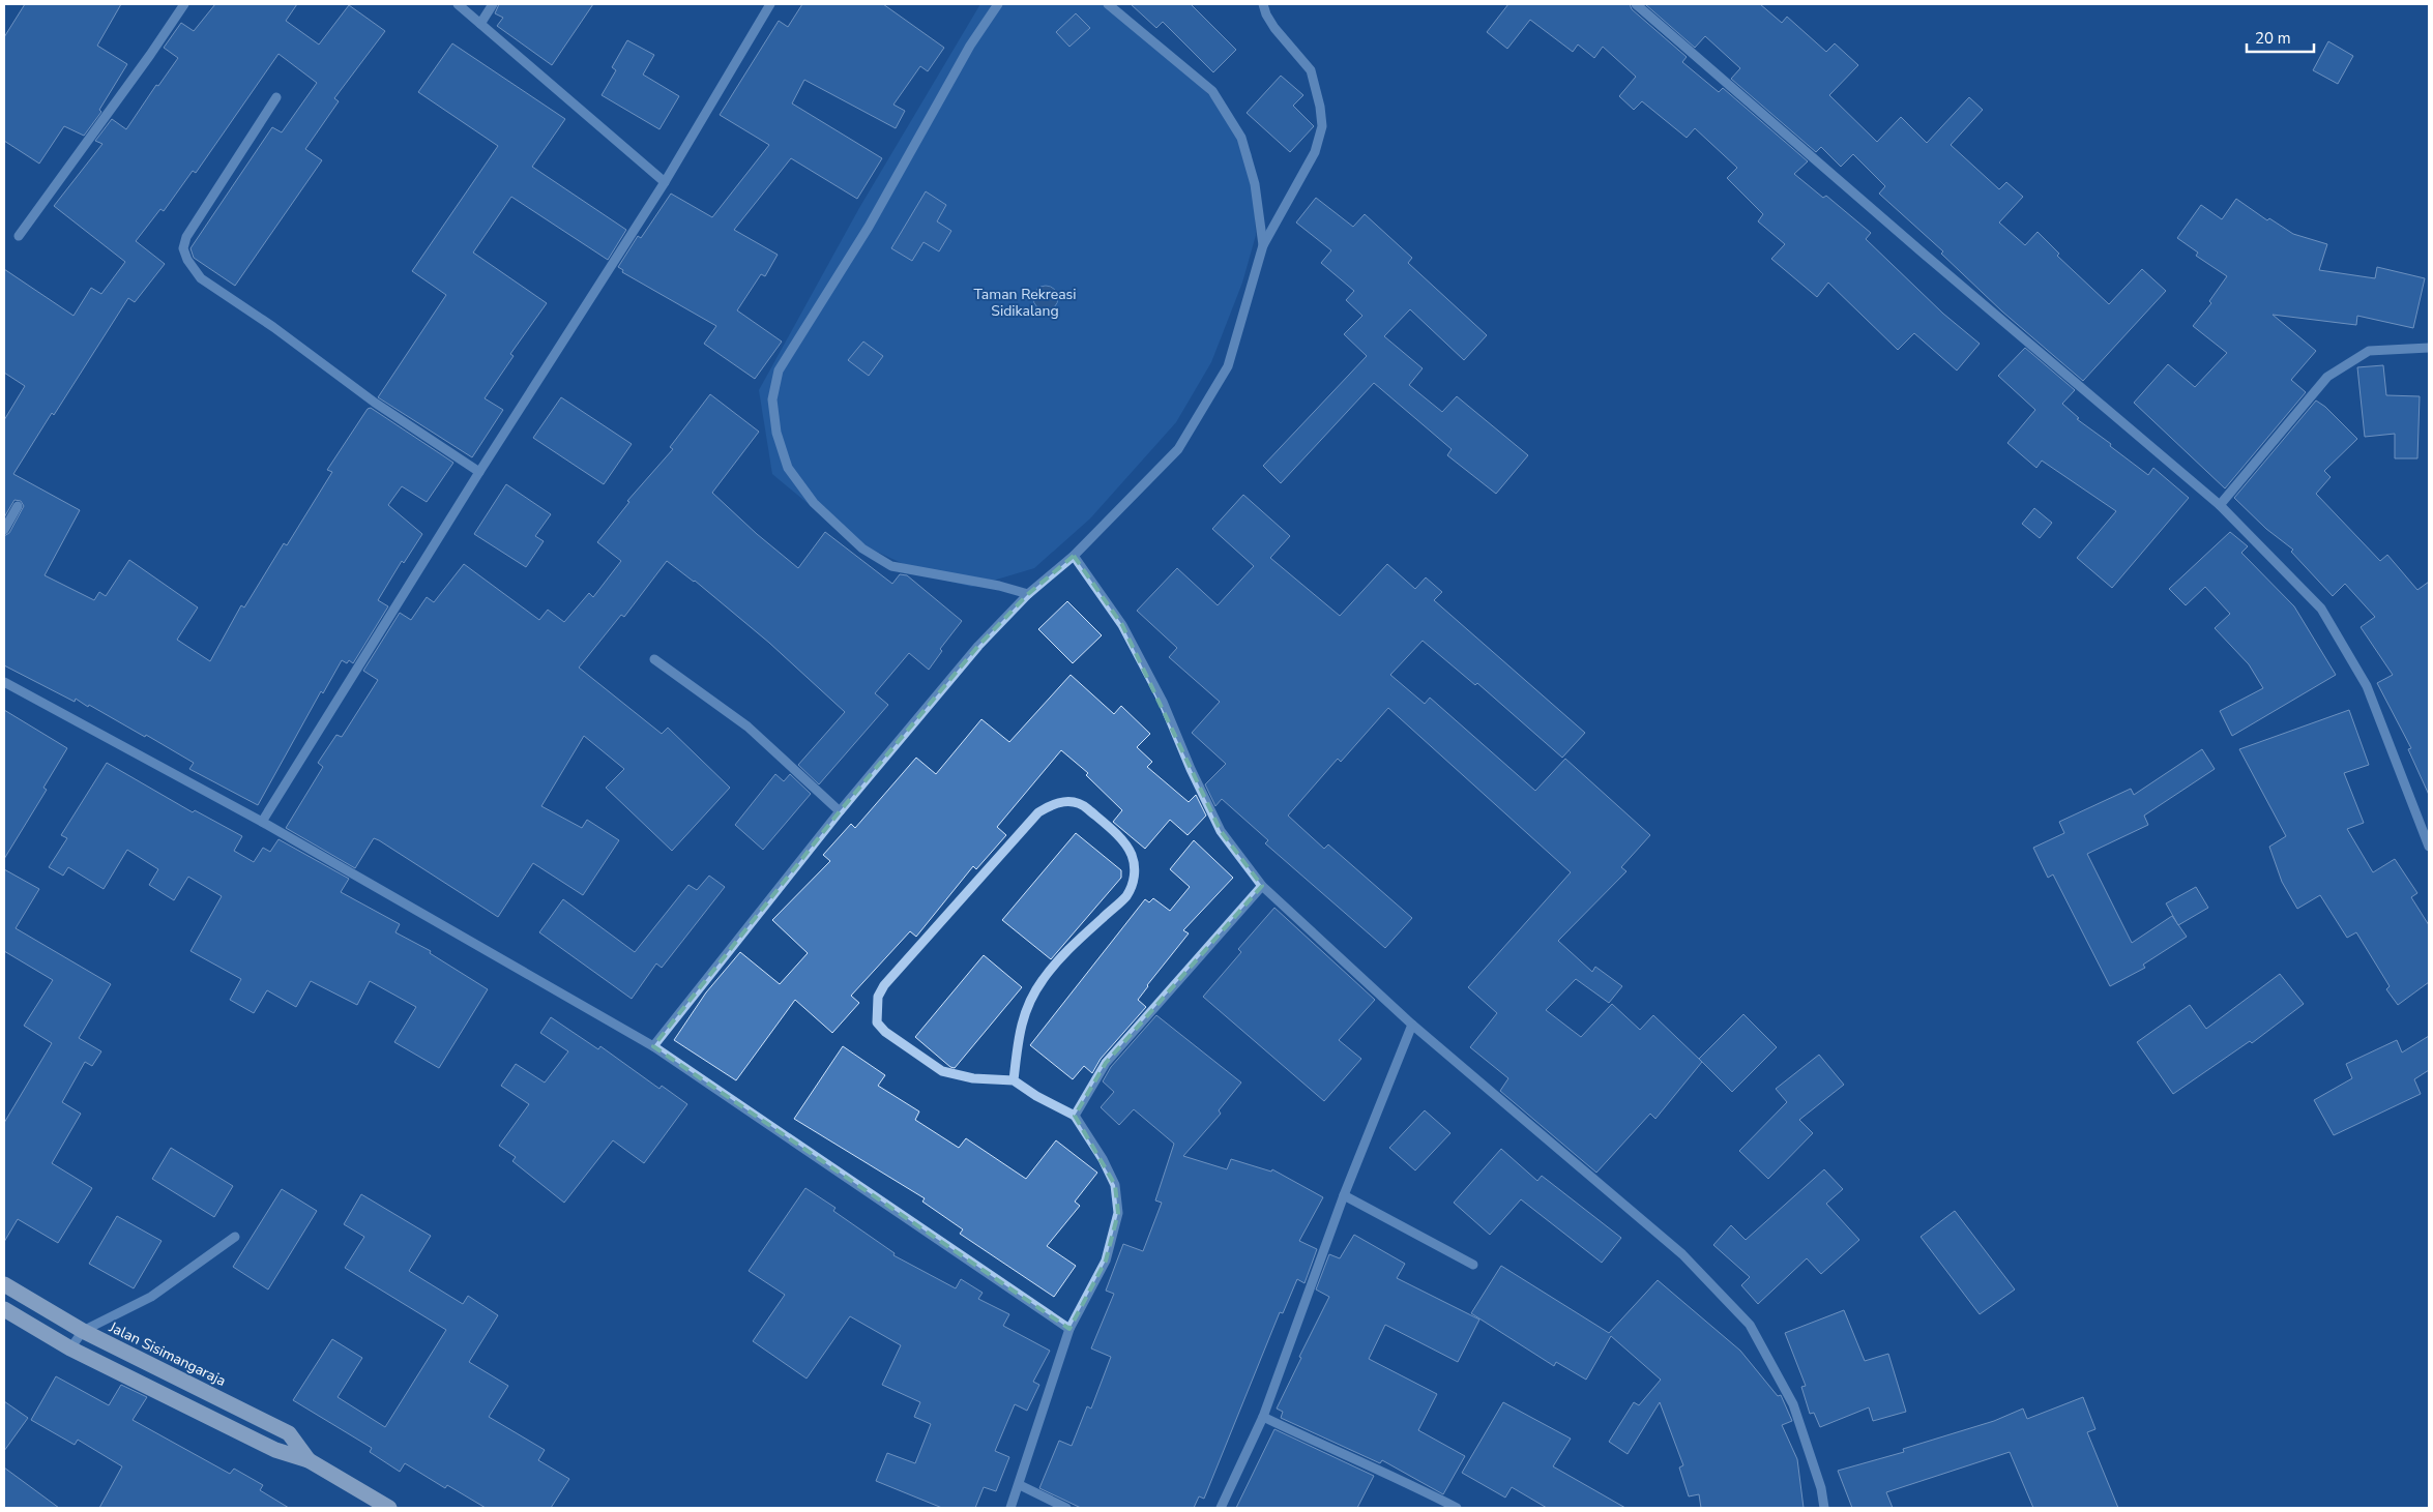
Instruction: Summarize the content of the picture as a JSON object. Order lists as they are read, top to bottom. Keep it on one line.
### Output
{"streets":{"highway":["Jalan Sisimangaraja"]},"parks":["Taman Rekreasi Sidikalang"],"scale_bar":"20 m"}
